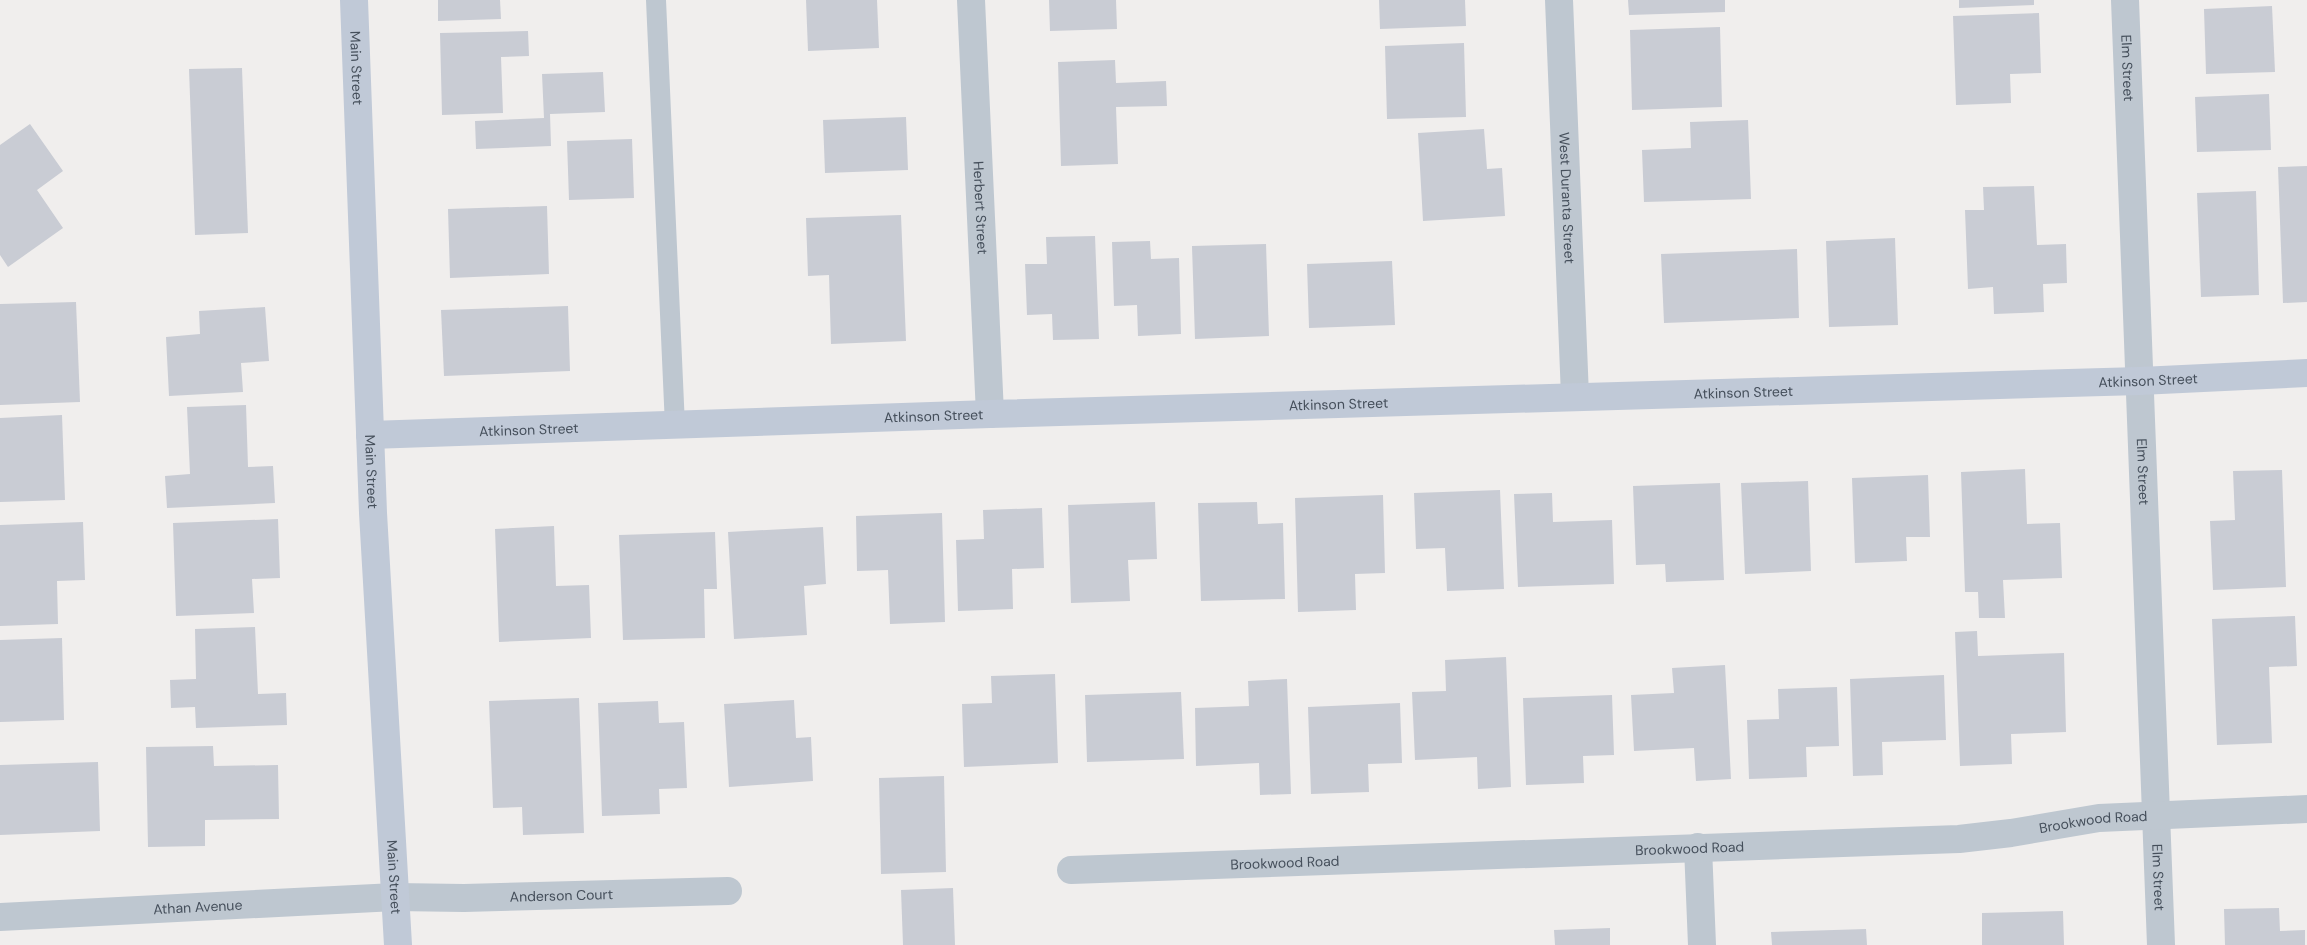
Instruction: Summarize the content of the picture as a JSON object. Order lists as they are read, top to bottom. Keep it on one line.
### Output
{"streets":{"street":["Main Street","Elm Street","West Duranta Street","Herbert Street","Atkinson Street","Brookwood Road","Anderson Court","Athan Avenue"]},"crossings":[["Main Street","Atkinson Street"],["Main Street","Anderson Court"],["Main Street","Athan Avenue"],["Elm Street","Atkinson Street"],["Elm Street","Brookwood Road"],["West Duranta Street","Atkinson Street"],["Herbert Street","Atkinson Street"],["Anderson Court","Athan Avenue"]]}
